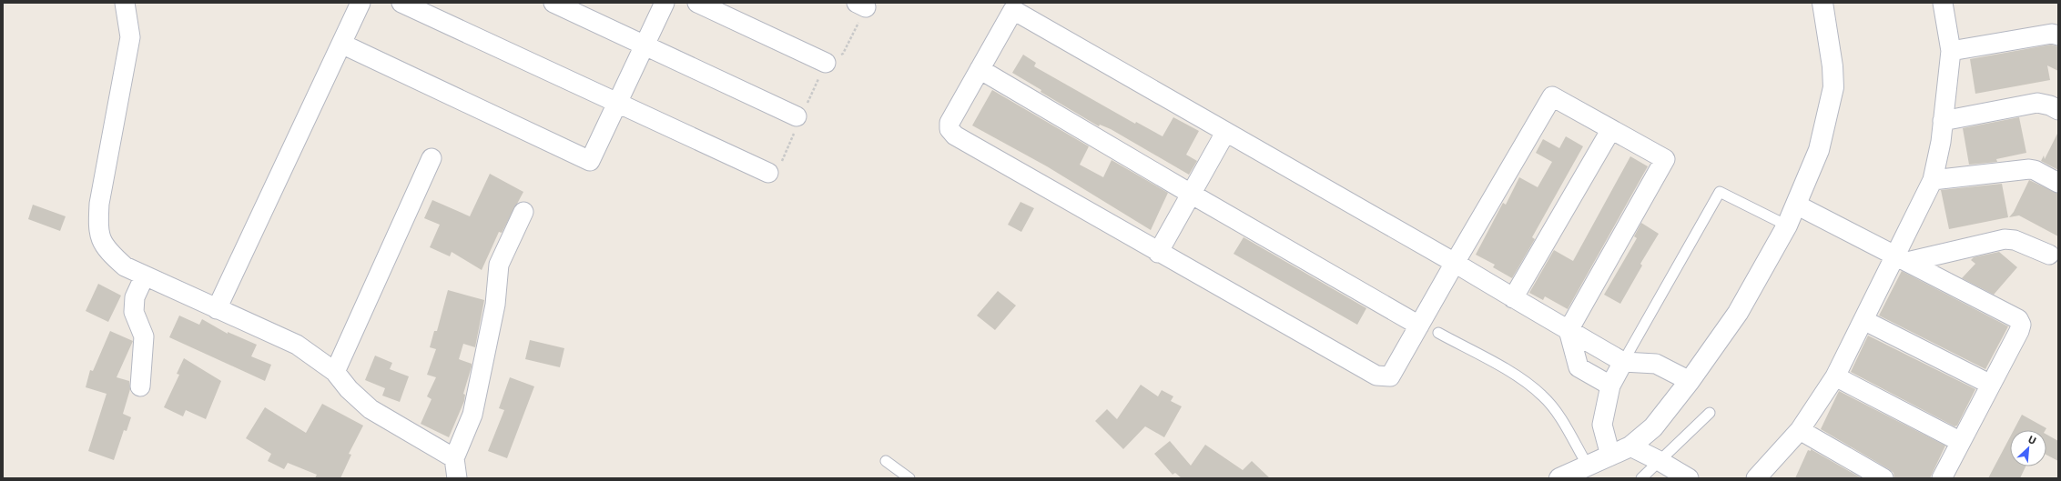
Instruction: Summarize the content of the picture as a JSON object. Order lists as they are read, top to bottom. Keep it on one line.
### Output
{"north":"top right"}
